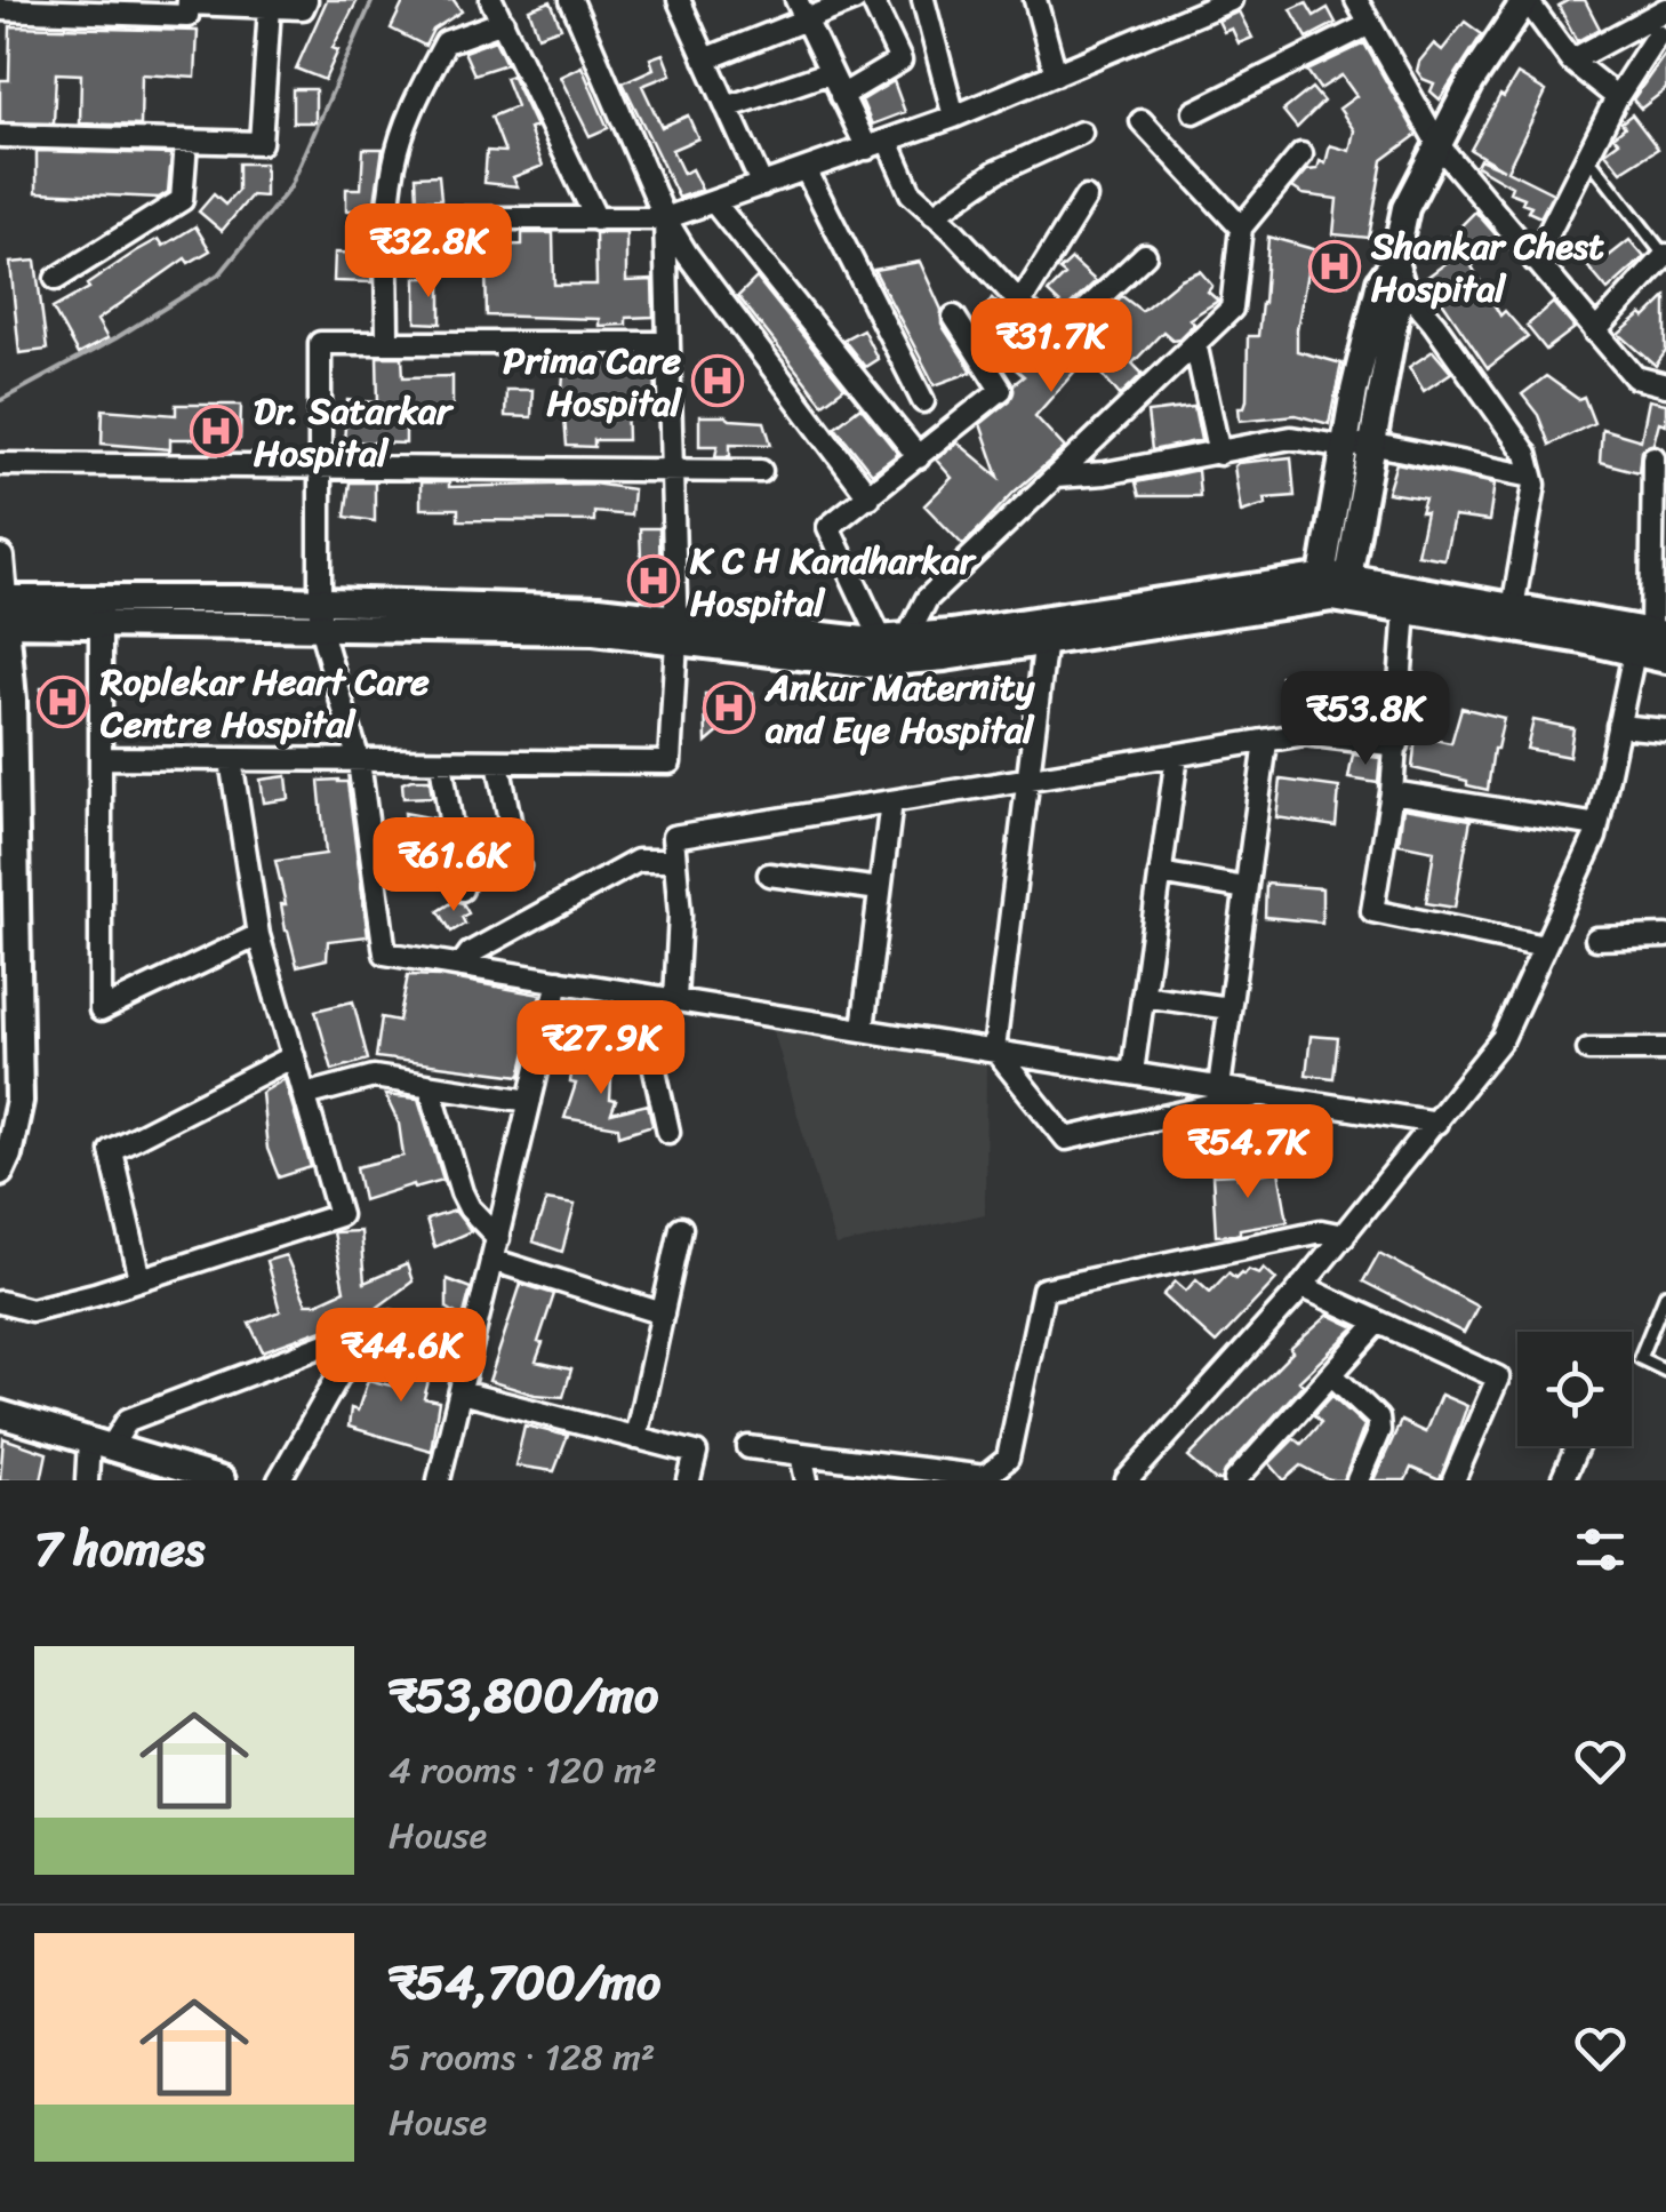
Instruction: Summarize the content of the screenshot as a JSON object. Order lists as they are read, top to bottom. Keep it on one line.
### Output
{"places":{"hospital":["Shankar Chest Hospital","Prima Care Hospital","Dr. Satarkar Hospital","K C H Kandharkar Hospital","Roplekar Heart Care Centre Hospital","Ankur Maternity and Eye Hospital"]},"page":{"price":["₹32.8K","₹31.7K","₹53.8K","₹61.6K","₹27.9K","₹54.7K","₹44.6K"],"heading":"7 homes","list":[{"name":"₹53,800/mo","note":"4 rooms · 120 m² · House"},{"name":"₹54,700/mo","note":"5 rooms · 128 m² · House"}]}}
